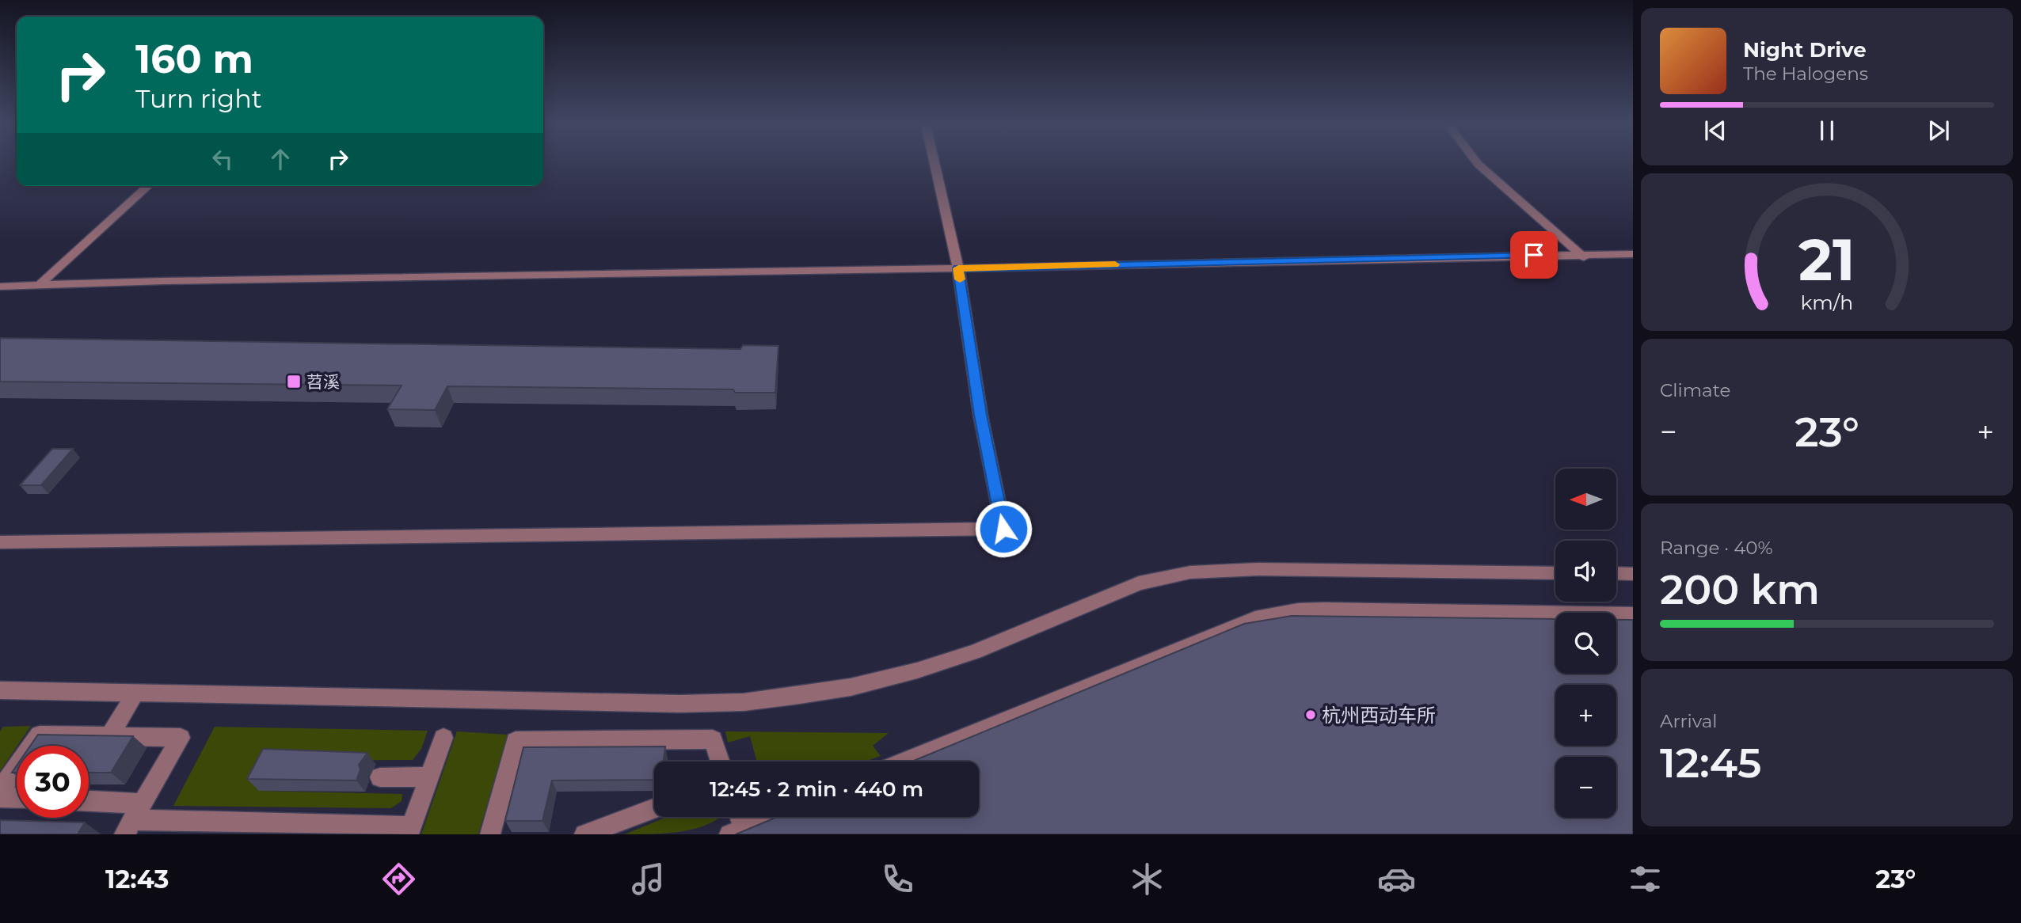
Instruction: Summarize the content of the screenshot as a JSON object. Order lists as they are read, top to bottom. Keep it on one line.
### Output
{"places":{"transit":["苕溪"],"other":["杭州西动车所"]},"north":"left","page":{"turn":["160 m","Turn right"],"song":["Night Drive","The Halogens"],"tile":["Climate",["Range · 40%","200 km"],["Arrival","12:45"]],"heat":["−","23°","+"],"map_buttons":["+","−"],"limit":"30","trip":"12:45 · 2 min · 440 m","tabs":["12:43","23°"],"gauge":["21","km/h"]}}
